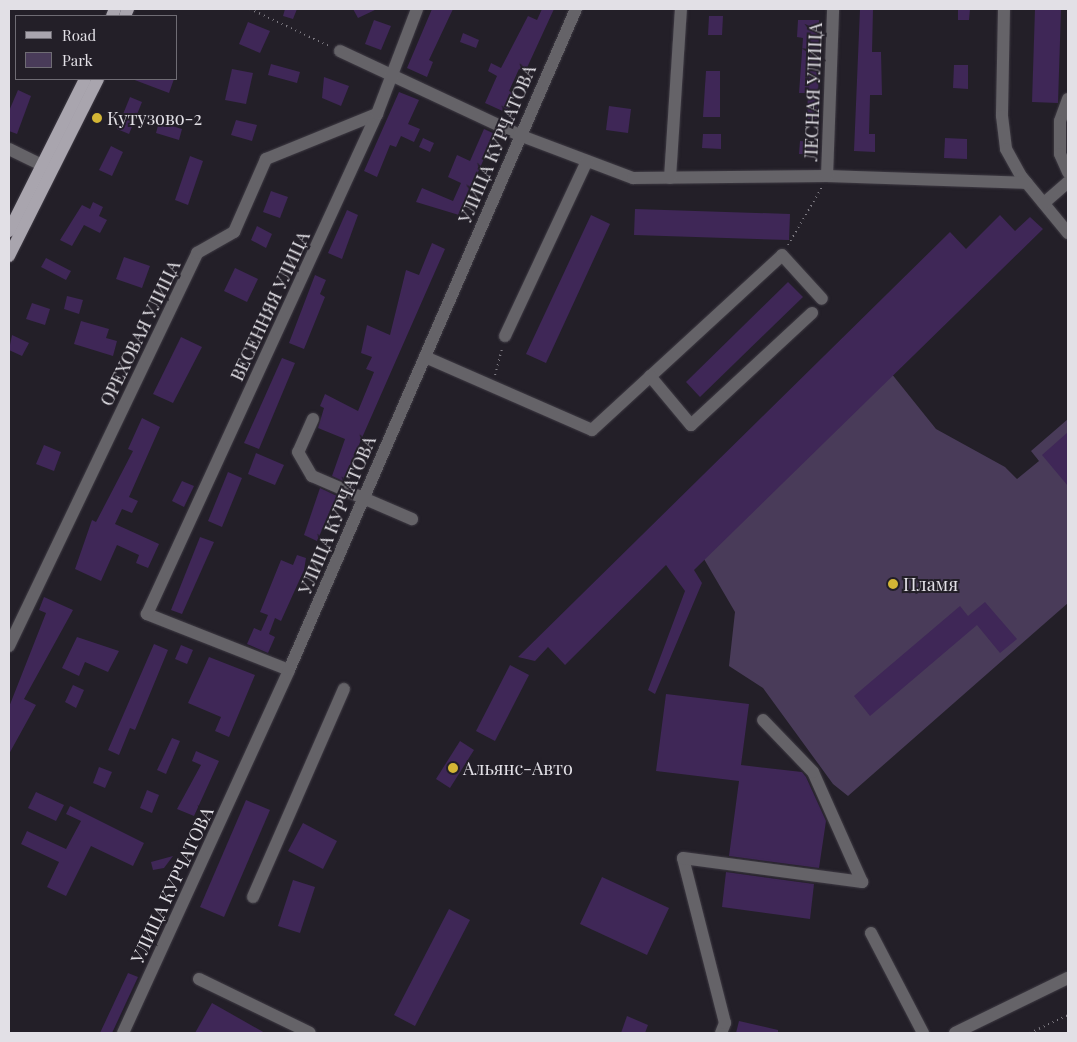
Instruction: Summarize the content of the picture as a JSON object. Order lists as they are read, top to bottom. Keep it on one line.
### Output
{"streets":{"street":["ЛЕСНАЯ УЛИЦА","УЛИЦА КУРЧАТОВА","ВЕСЕННЯЯ УЛИЦА","ОРЕХОВАЯ УЛИЦА"]},"crossings":[["УЛИЦА КУРЧАТОВА","ВЕСЕННЯЯ УЛИЦА"],["ВЕСЕННЯЯ УЛИЦА","ОРЕХОВАЯ УЛИЦА"]],"places":["Кутузово-2","Пламя","Альянс-Авто"],"legend":["Road","Park"]}
